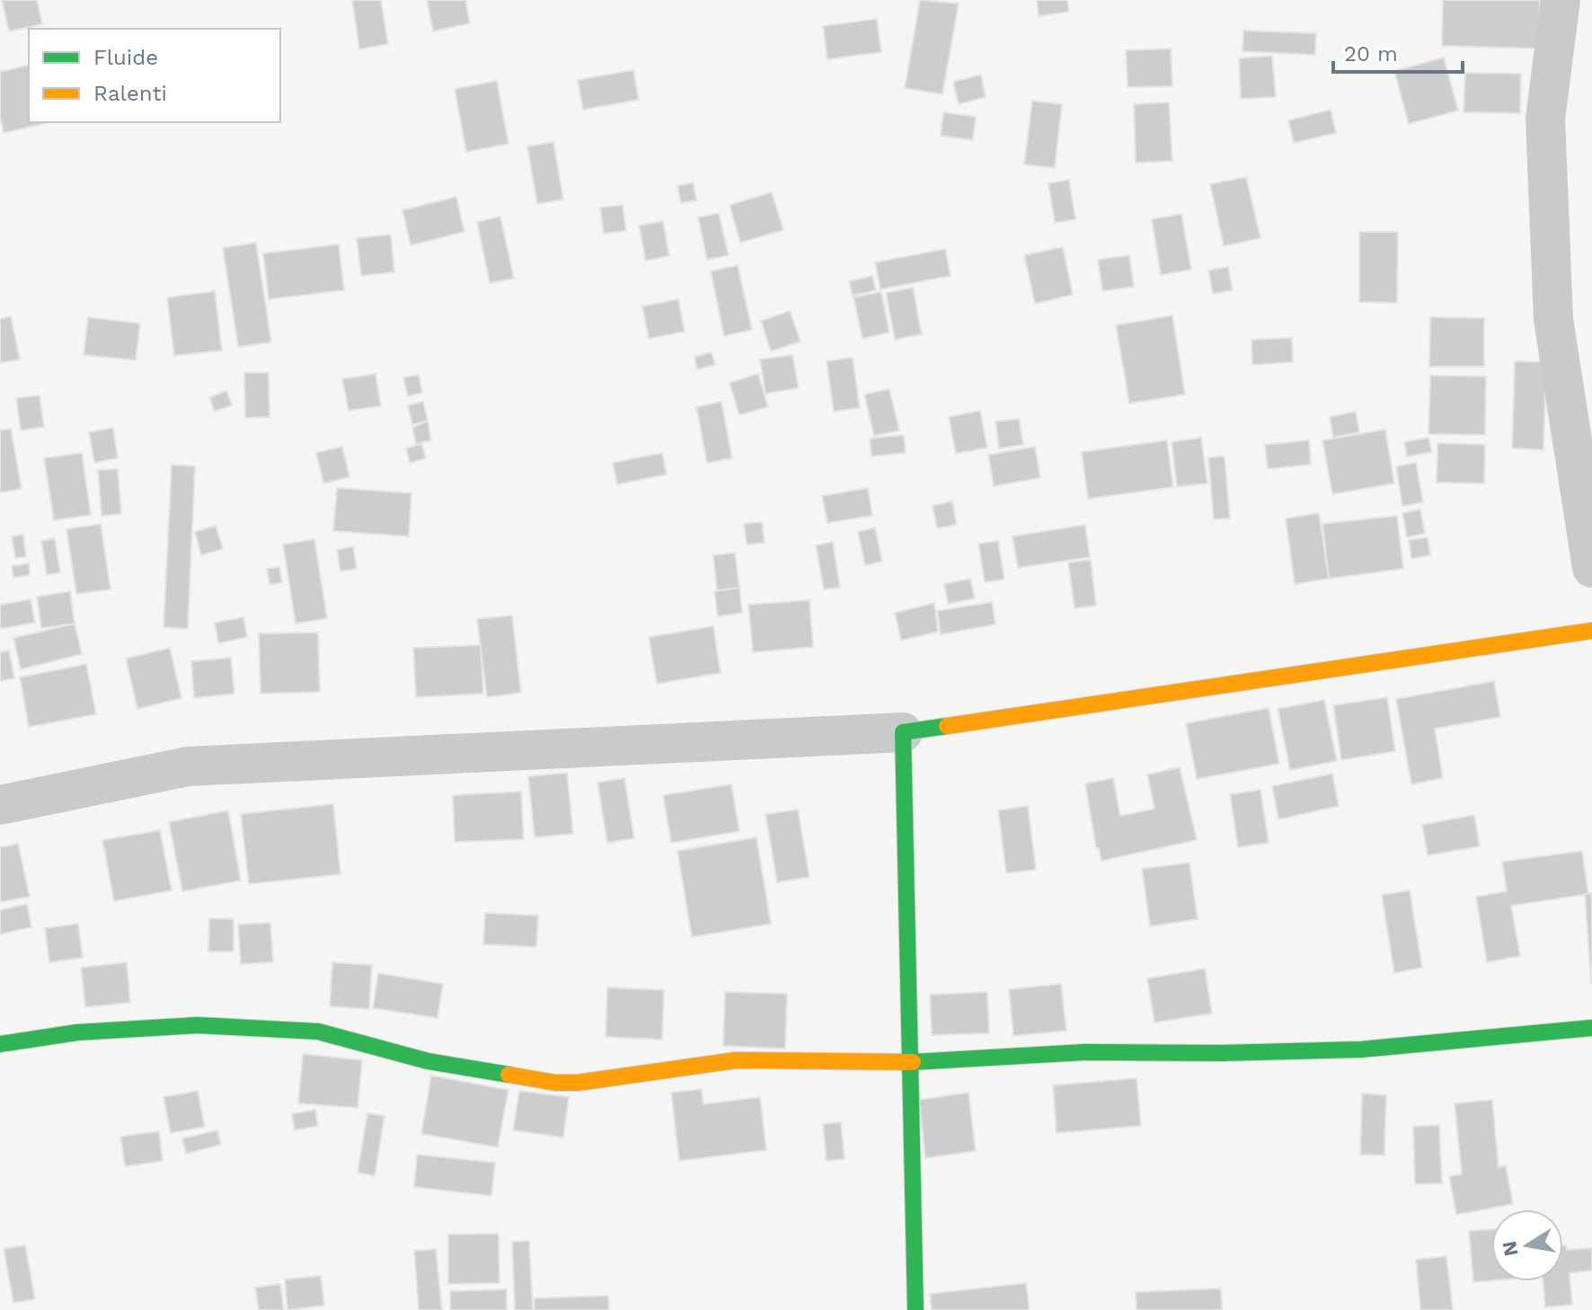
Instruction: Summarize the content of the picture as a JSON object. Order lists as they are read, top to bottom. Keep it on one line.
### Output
{"legend":["Fluide","Ralenti"],"scale_bar":"20 m","north":"left"}
